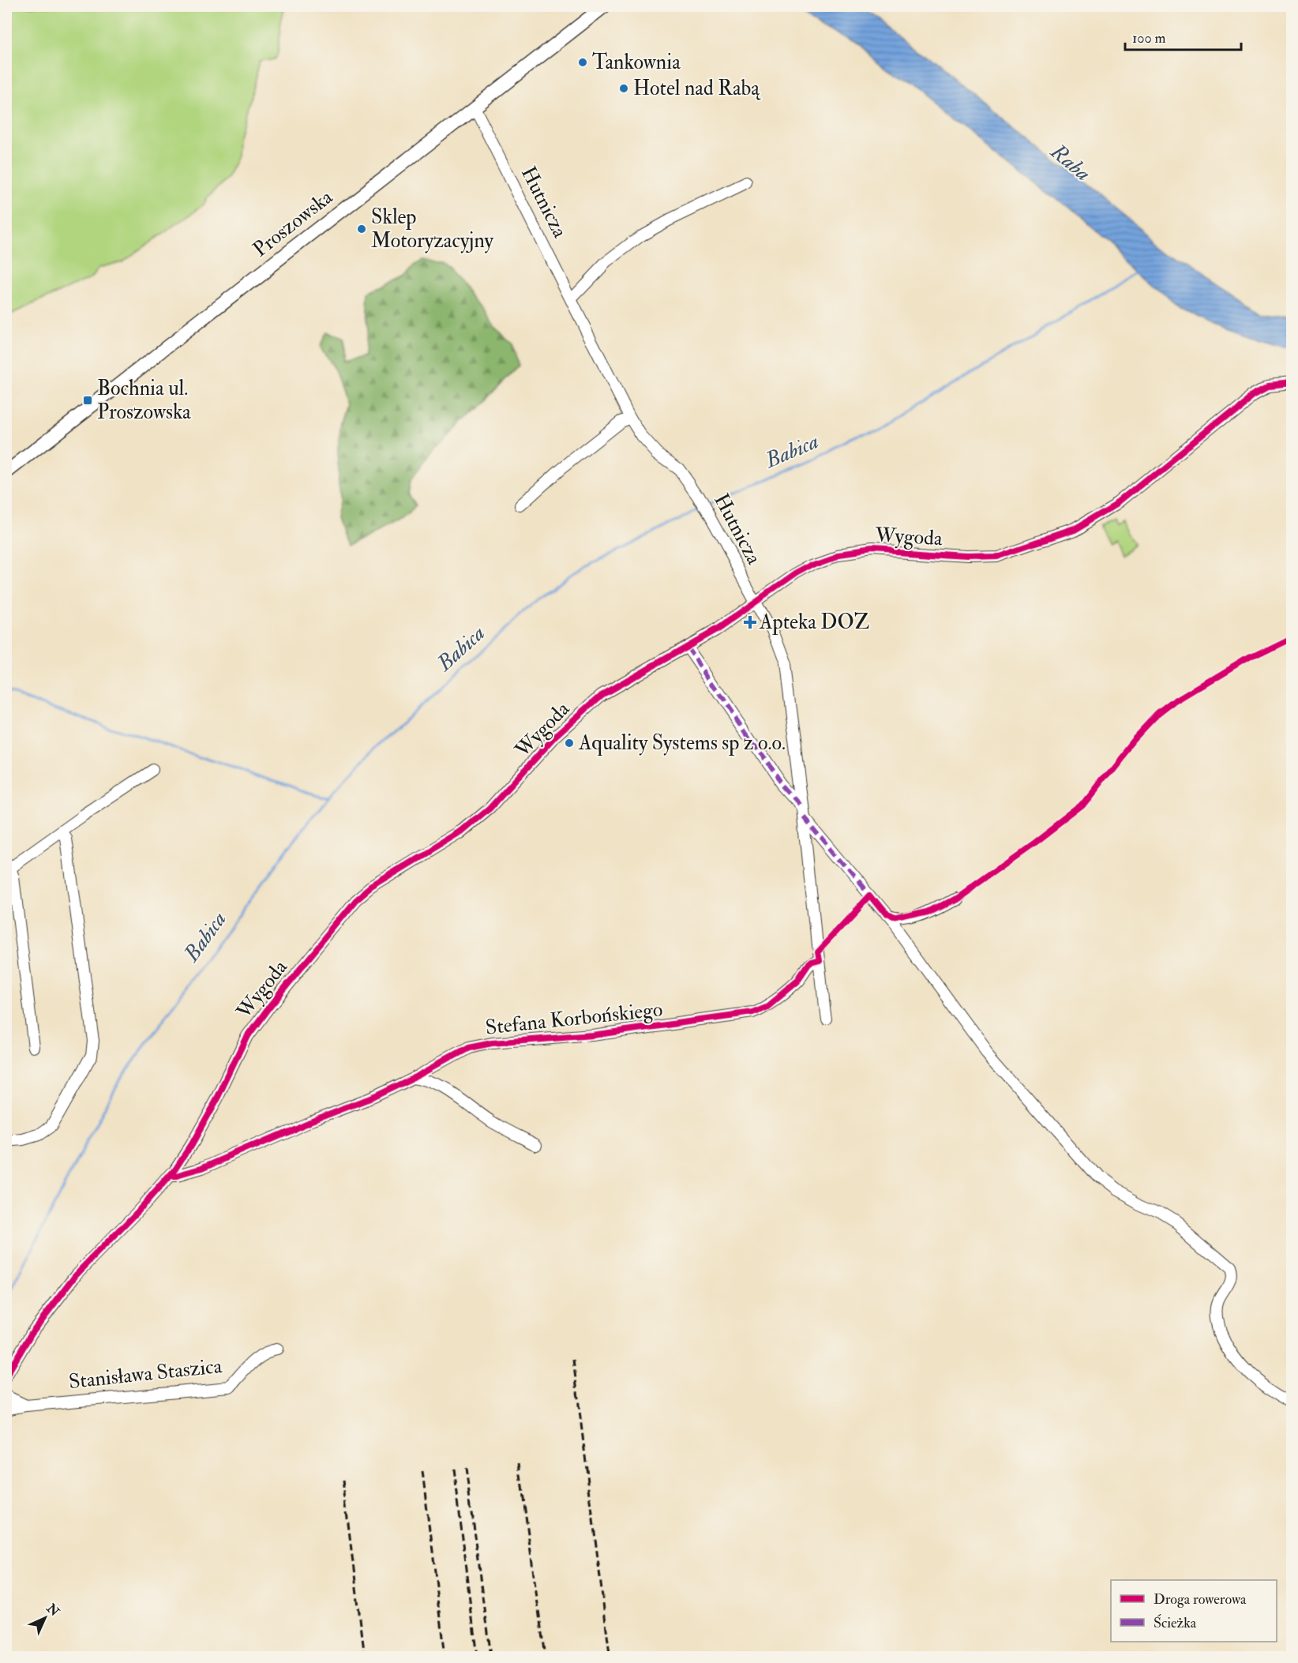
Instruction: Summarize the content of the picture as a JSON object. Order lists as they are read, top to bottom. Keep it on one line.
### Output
{"streets":{"main road":["Proszowska"],"street":["Hutnicza","Wygoda","Stefana Korbońskiego","Stanisława Staszica"]},"crossings":[["Hutnicza","Proszowska"],["Hutnicza","Wygoda"],["Hutnicza","Stefana Korbońskiego"],["Wygoda","Stefana Korbońskiego"]],"water":["Raba","Babica"],"places":{"other":["Tankownia","Hotel nad Rabą","Sklep Motoryzacyjny","Aquality Systems sp z o.o."],"transit":["Bochnia ul. Proszowska"],"health":["Apteka DOZ"]},"legend":["Droga rowerowa","Ścieżka"],"scale_bar":"100 m","north":"top right"}
